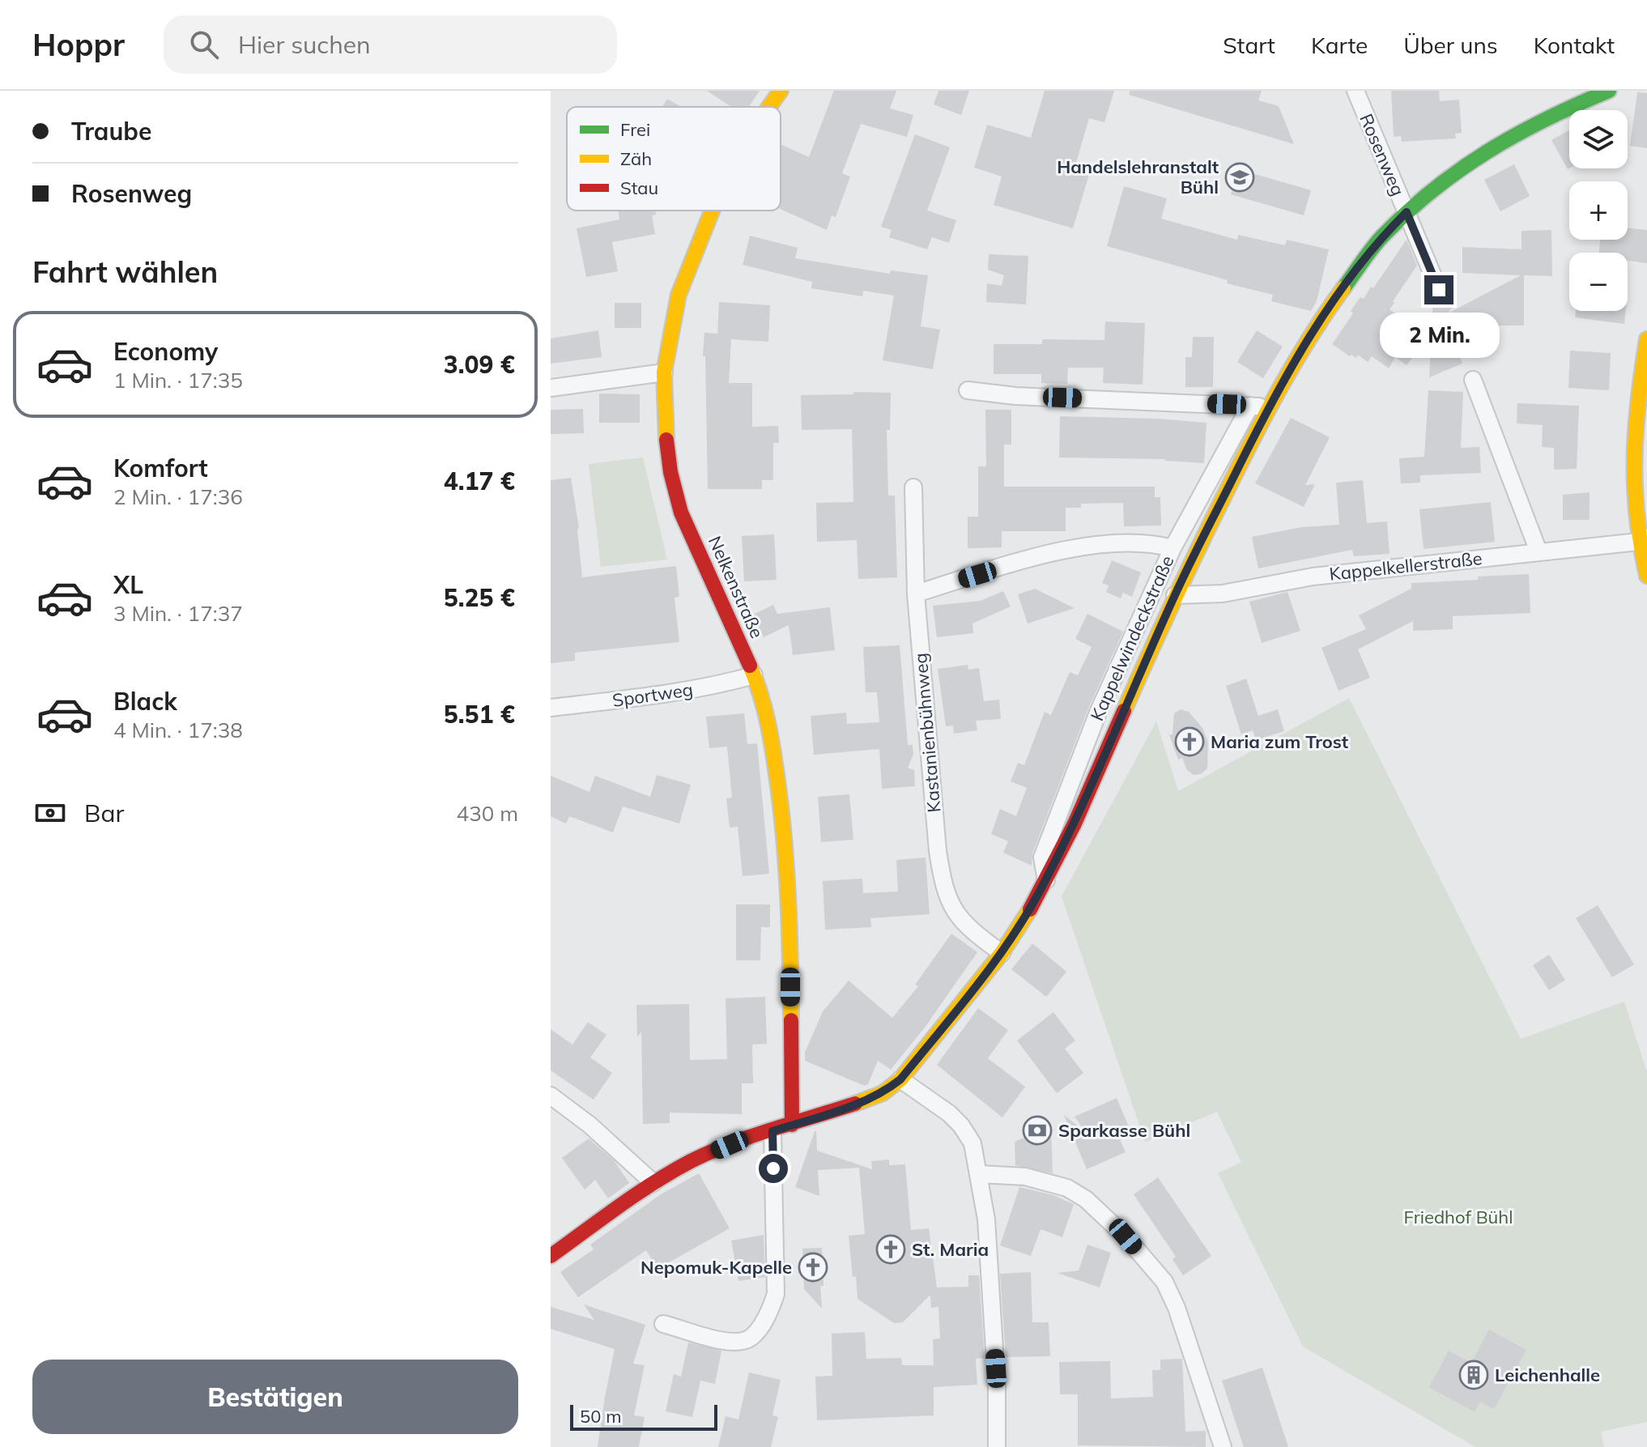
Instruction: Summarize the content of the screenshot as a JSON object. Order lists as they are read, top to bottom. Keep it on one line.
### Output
{"streets":{"street":["Rosenweg","Kappelkellerstraße","Nelkenstraße","Kappelwindeckstraße","Sportweg","Kastanienbühnweg"]},"crossings":[["Rosenweg","Kappelwindeckstraße"],["Kappelkellerstraße","Kappelwindeckstraße"],["Nelkenstraße","Kappelwindeckstraße"],["Nelkenstraße","Sportweg"],["Kappelwindeckstraße","Kastanienbühnweg"]],"parks":["Friedhof Bühl"],"places":{"school or university":["Handelslehranstalt Bühl"],"church":["Maria zum Trost","St. Maria","Nepomuk-Kapelle"],"bank":["Sparkasse Bühl"],"building":["Leichenhalle"]},"legend":["Frei","Zäh","Stau"],"scale_bar":"50 m","page":{"header":"Hoppr","search":"Hier suchen","nav":["Start","Karte","Über uns","Kontakt"],"banner":["Traube","Rosenweg"],"map_buttons":["+","−"],"heading":"Fahrt wählen","list":[{"name":"Economy","note":"1 Min. · 17:35","value":"3.09 €"},{"name":"Komfort","note":"2 Min. · 17:36","value":"4.17 €"},{"name":"XL","note":"3 Min. · 17:37","value":"5.25 €"},{"name":"Black","note":"4 Min. · 17:38","value":"5.51 €"}],"bubble":"2 Min.","pay":["Bar","430 m"],"buttons":"Bestätigen","scale":"50 m"}}
